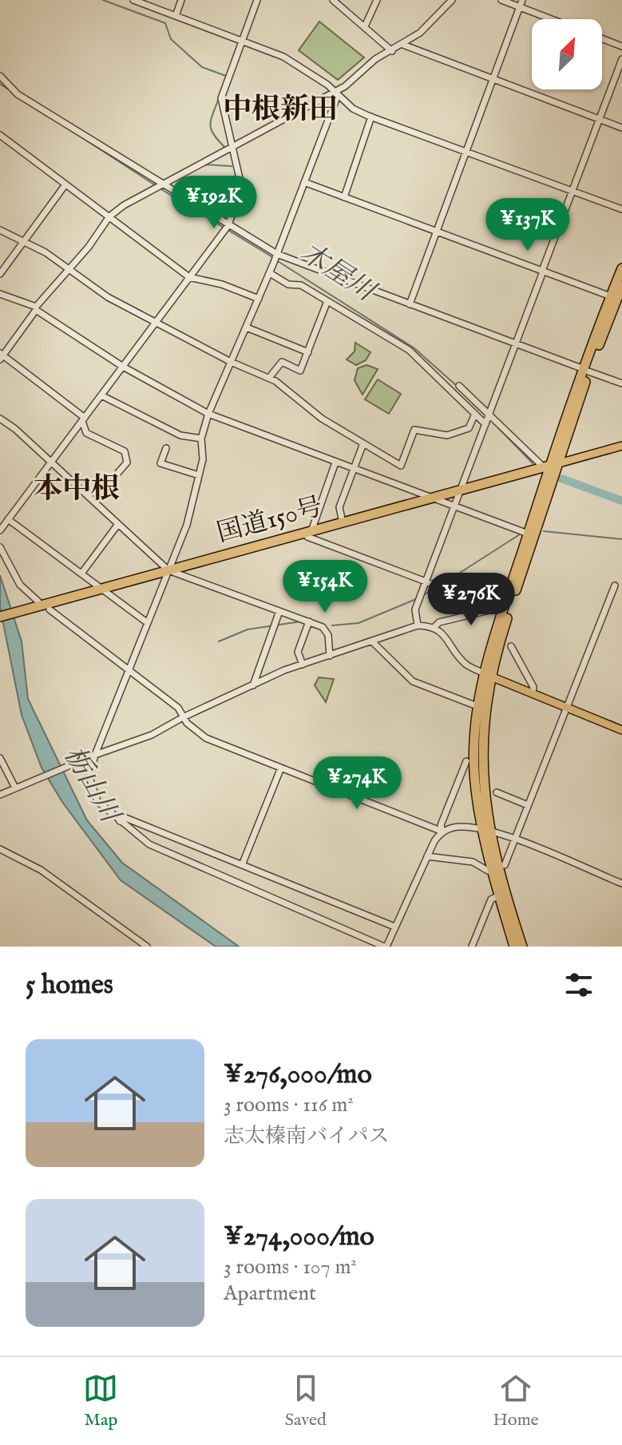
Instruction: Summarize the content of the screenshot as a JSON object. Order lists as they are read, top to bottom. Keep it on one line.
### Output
{"streets":{"highway":["国道150号"]},"districts":["中根新田","本中根"],"water":["木屋川","栃山川"],"north":"top right","page":{"price":["¥192K","¥137K","¥154K","¥276K","¥274K"],"heading":"5 homes","list":[{"name":"¥276,000/mo","note":"3 rooms · 116 m² · 志太榛南バイパス"},{"name":"¥274,000/mo","note":"3 rooms · 107 m² · Apartment"}],"tabs":["Map","Saved","Home"]}}
